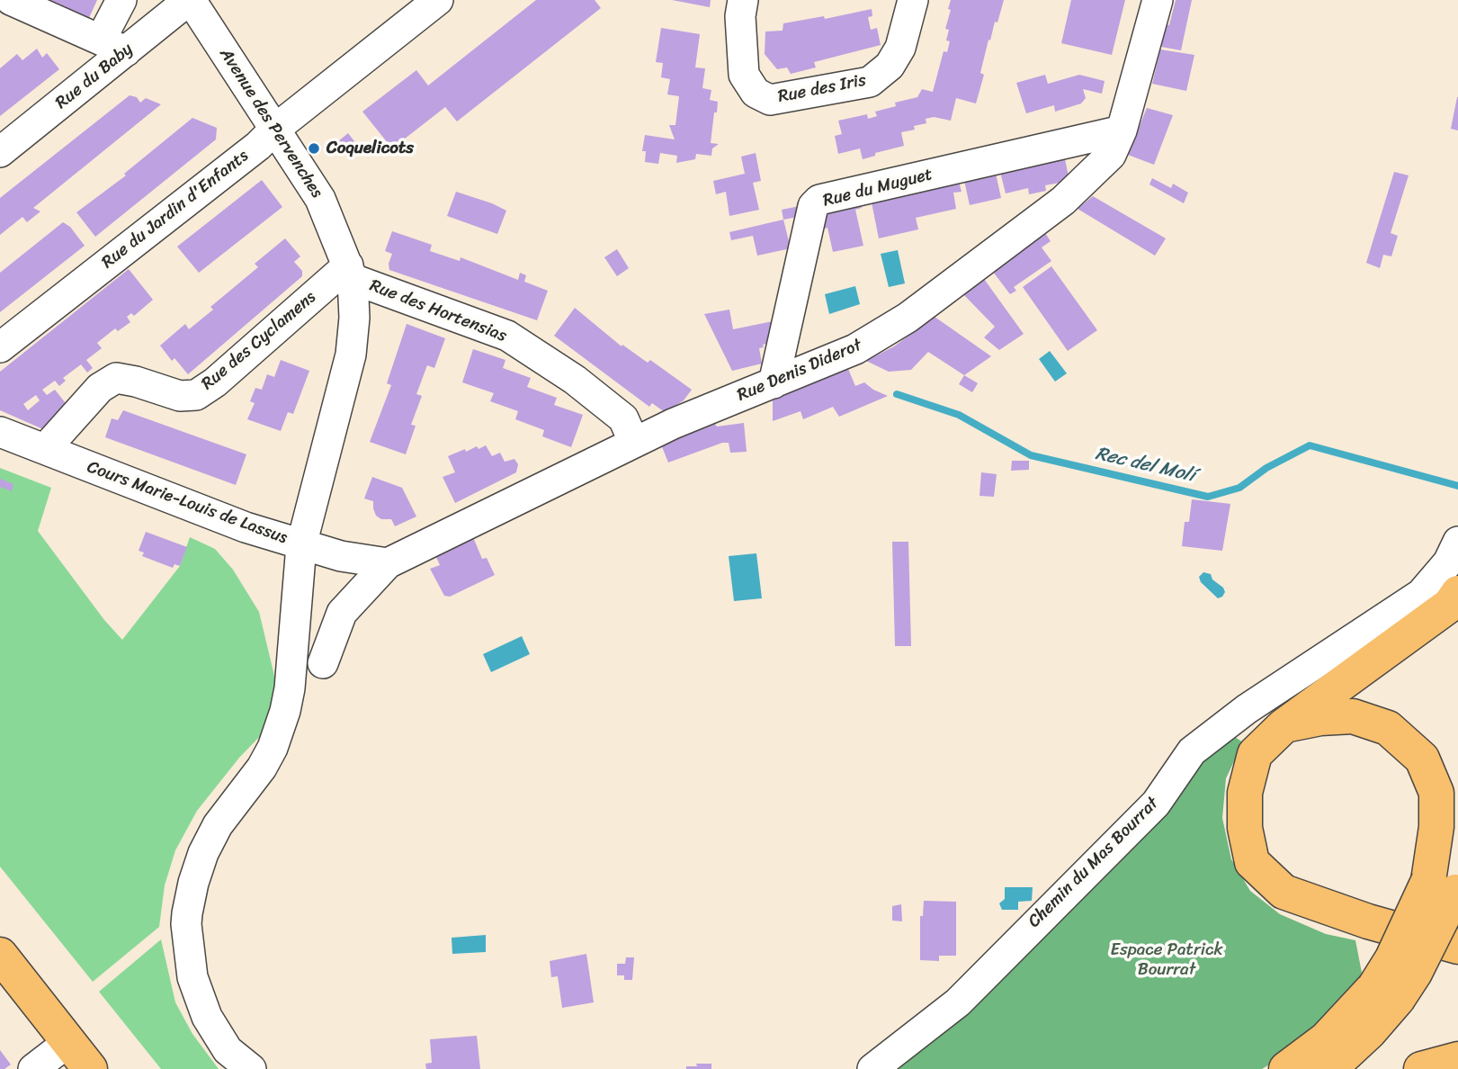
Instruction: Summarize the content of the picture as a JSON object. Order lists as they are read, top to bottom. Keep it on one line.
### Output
{"streets":{"street":["Rue du Baby","Rue des Iris","Avenue des Pervenches","Rue du Muguet","Rue du Jardin d'Enfants","Rue des Hortensias","Rue des Cyclamens","Rue Denis Diderot","Cours Marie-Louis de Lassus","Chemin du Mas Bourrat"]},"crossings":[["Rue du Baby","Avenue des Pervenches"],["Avenue des Pervenches","Rue du Jardin d'Enfants"],["Avenue des Pervenches","Rue des Hortensias"],["Avenue des Pervenches","Rue des Cyclamens"],["Avenue des Pervenches","Cours Marie-Louis de Lassus"],["Rue du Muguet","Rue Denis Diderot"],["Rue des Hortensias","Rue des Cyclamens"],["Rue des Hortensias","Rue Denis Diderot"],["Rue des Cyclamens","Cours Marie-Louis de Lassus"]],"water":["Rec del Molí"],"parks":["Espace Patrick Bourrat"],"places":["Coquelicots"]}
